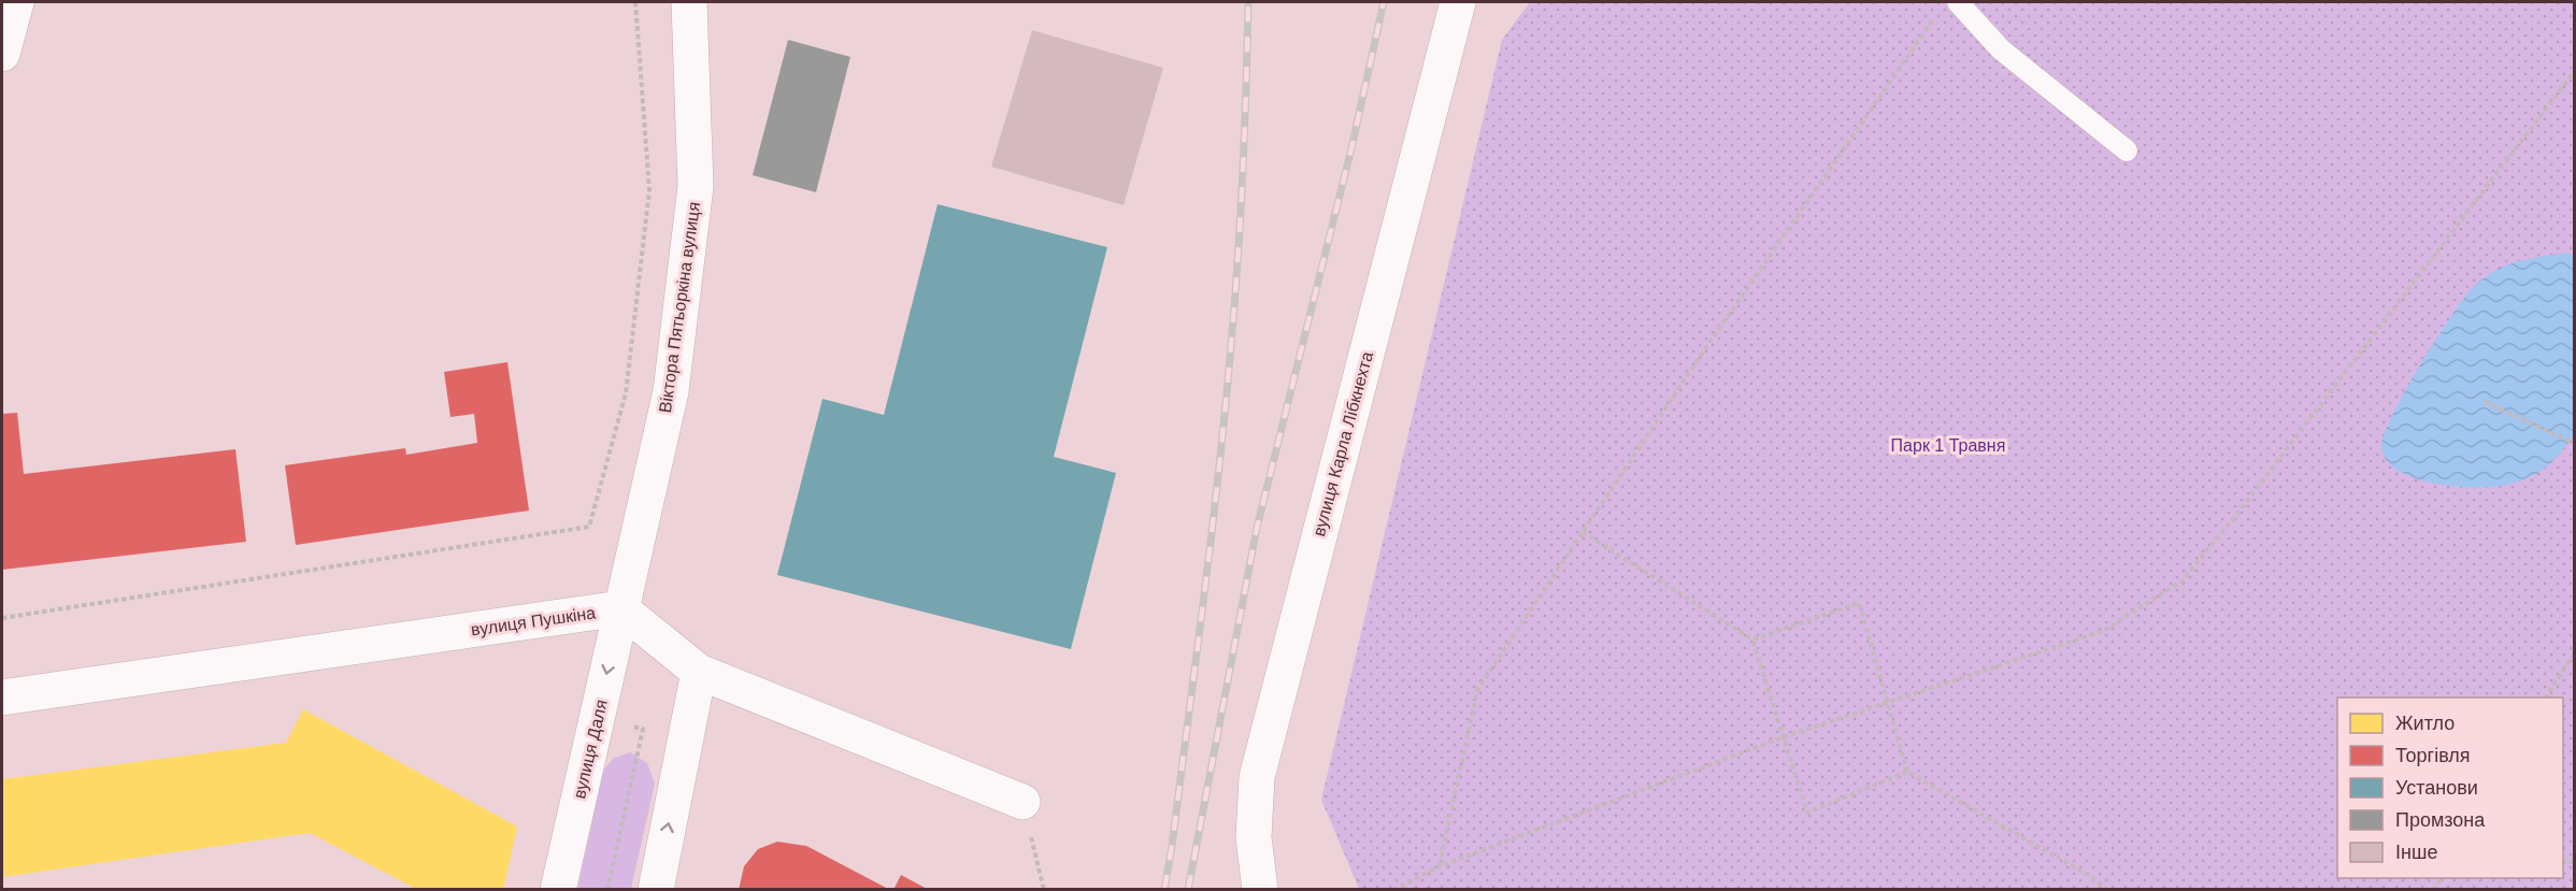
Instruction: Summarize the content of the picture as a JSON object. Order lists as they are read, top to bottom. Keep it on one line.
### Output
{"streets":{"street":["Віктора Пятьоркіна вулиця","вулиця Карла Лібкнехта","вулиця Пушкіна","вулиця Даля"]},"crossings":[["Віктора Пятьоркіна вулиця","вулиця Пушкіна"],["Віктора Пятьоркіна вулиця","вулиця Даля"],["вулиця Пушкіна","вулиця Даля"]],"parks":["Парк 1 Травня"],"legend":["Житло","Торгівля","Установи","Промзона","Інше"]}
